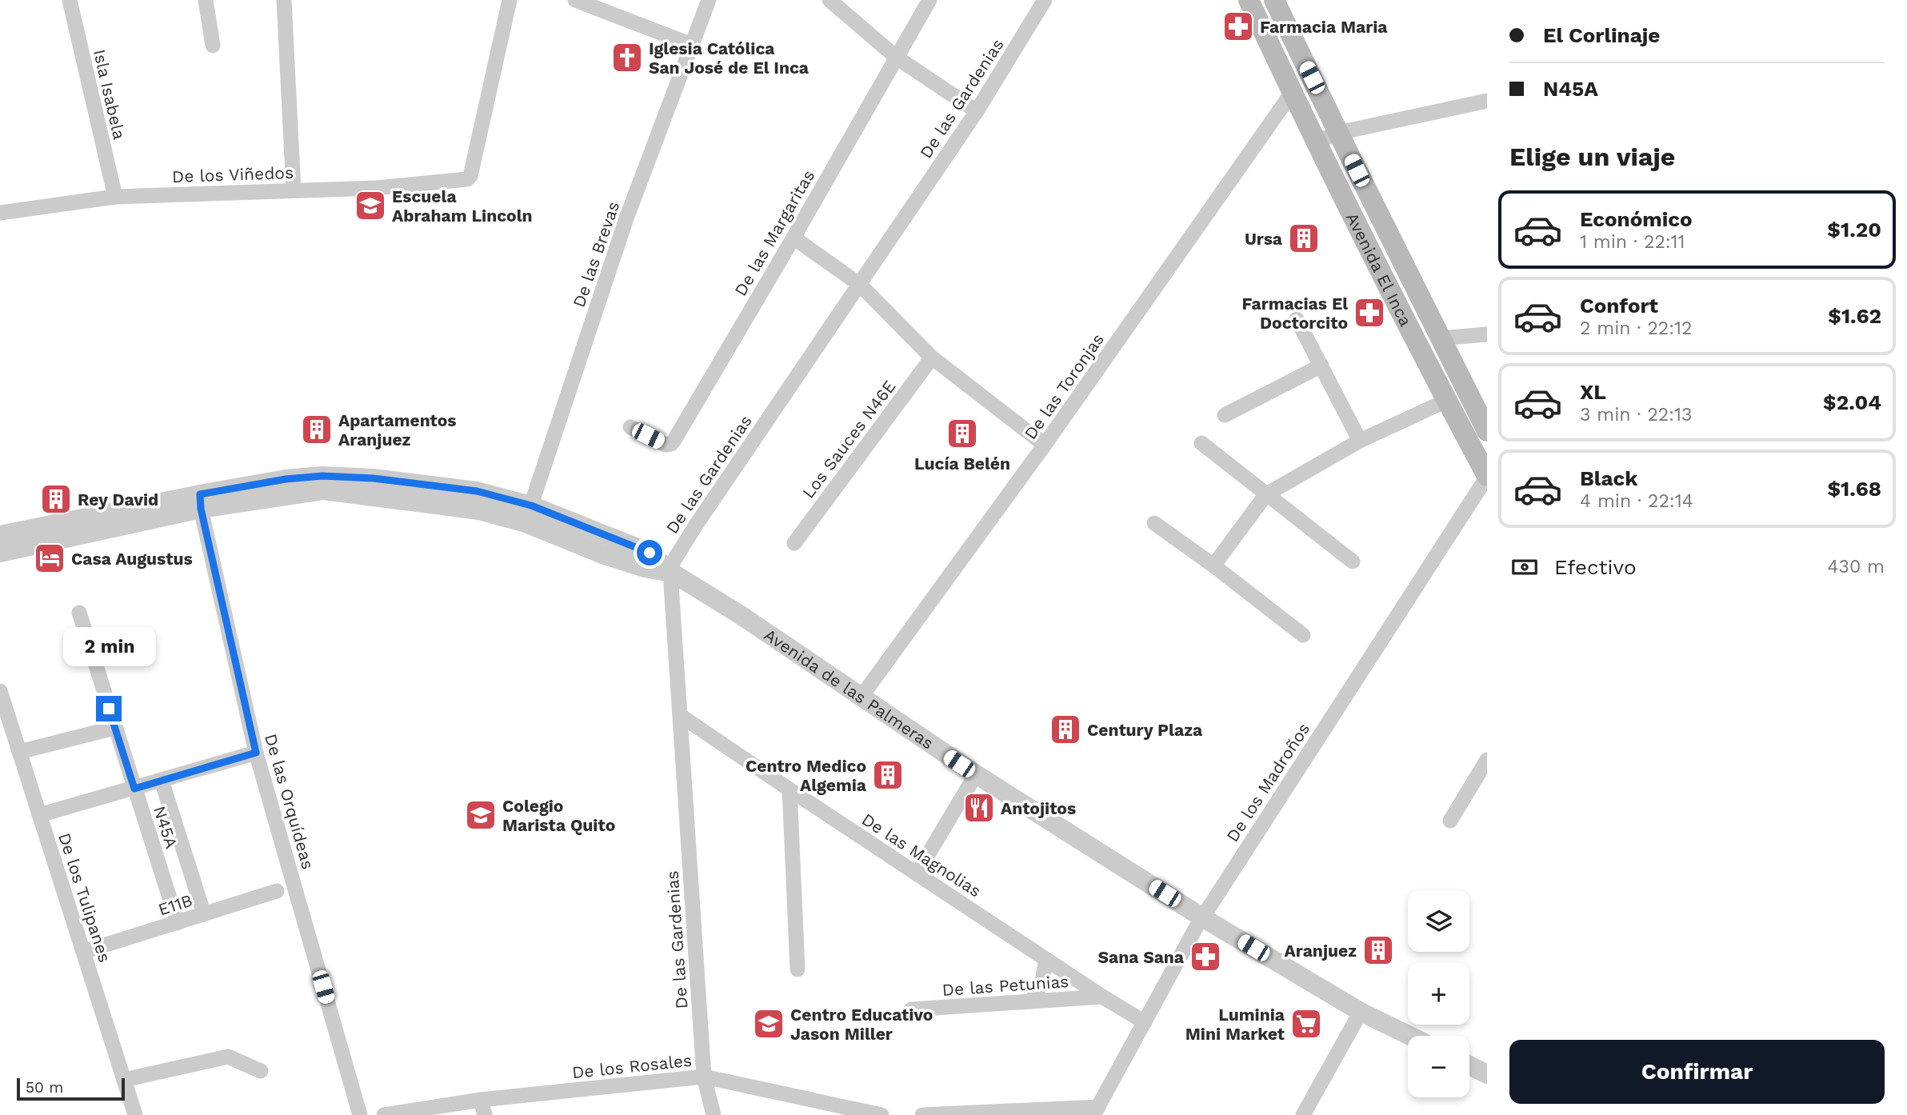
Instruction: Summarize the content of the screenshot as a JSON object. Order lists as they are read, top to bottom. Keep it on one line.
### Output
{"streets":{"main road":["Avenida El Inca"],"street":["Isla Isabela","De las Gardenias","De los Viñedos","De las Margaritas","De las Brevas","De las Toronjas","Los Sauces N46E","Avenida de las Palmeras","De los Madroños","De las Orquídeas","N45A","De las Magnolias","De los Tulipanes","E11B","De las Petunias","De los Rosales"]},"crossings":[["Isla Isabela","De los Viñedos"],["De las Gardenias","Avenida de las Palmeras"],["De las Gardenias","De las Magnolias"],["De las Gardenias","De los Rosales"],["De las Brevas","Avenida de las Palmeras"],["Avenida El Inca","De las Toronjas"],["Avenida El Inca","De los Madroños"],["De las Toronjas","Avenida de las Palmeras"],["Avenida de las Palmeras","De los Madroños"],["Avenida de las Palmeras","De las Orquídeas"],["De los Madroños","De las Magnolias"],["N45A","E11B"],["De las Magnolias","De las Petunias"],["De los Tulipanes","E11B"]],"places":{"pharmacy":["Farmacia Maria","Farmacias El Doctorcito","Sana Sana"],"church":["Iglesia Católica San José de El Inca"],"school or university":["Escuela Abraham Lincoln","Colegio Marista Quito","Centro Educativo Jason Miller"],"building":["Ursa","Apartamentos Aranjuez","Lucía Belén","Rey David","Century Plaza","Centro Medico Algemia","Aranjuez"],"hotel":["Casa Augustus"],"restaurant":["Antojitos"],"supermarket":["Luminia Mini Market"]},"scale_bar":"50 m","page":{"banner":["El Corlinaje","N45A"],"heading":"Elige un viaje","list":[{"name":"Económico","note":"1 min · 22:11","value":"$1.20"},{"name":"Confort","note":"2 min · 22:12","value":"$1.62"},{"name":"XL","note":"3 min · 22:13","value":"$2.04"},{"name":"Black","note":"4 min · 22:14","value":"$1.68"}],"pay":["Efectivo","430 m"],"bubble":"2 min","map_buttons":["+","−"],"buttons":"Confirmar","scale":"50 m"}}
